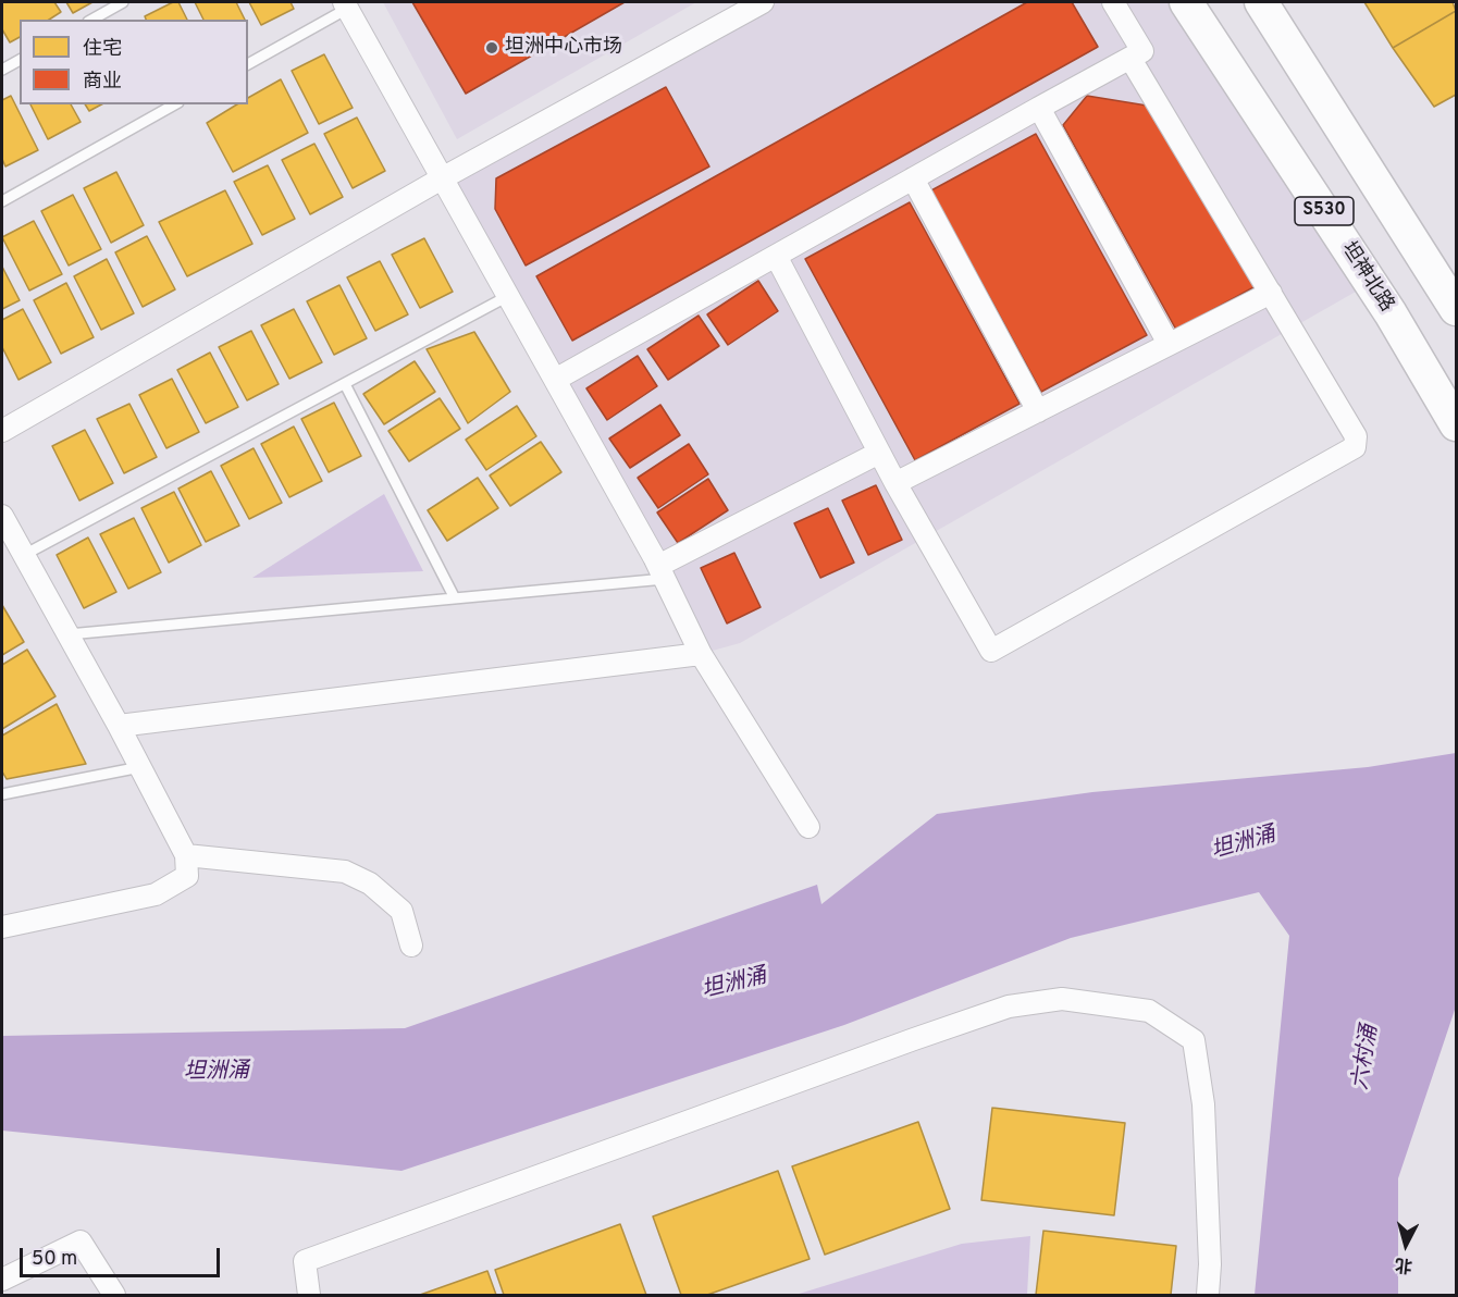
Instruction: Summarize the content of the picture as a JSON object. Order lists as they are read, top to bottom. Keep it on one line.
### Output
{"streets":{"main road":["S530","坦神北路"]},"water":["坦洲涌","六村涌"],"places":["坦洲中心市场"],"legend":["住宅","商业"],"scale_bar":"50 m","north":"bottom"}
